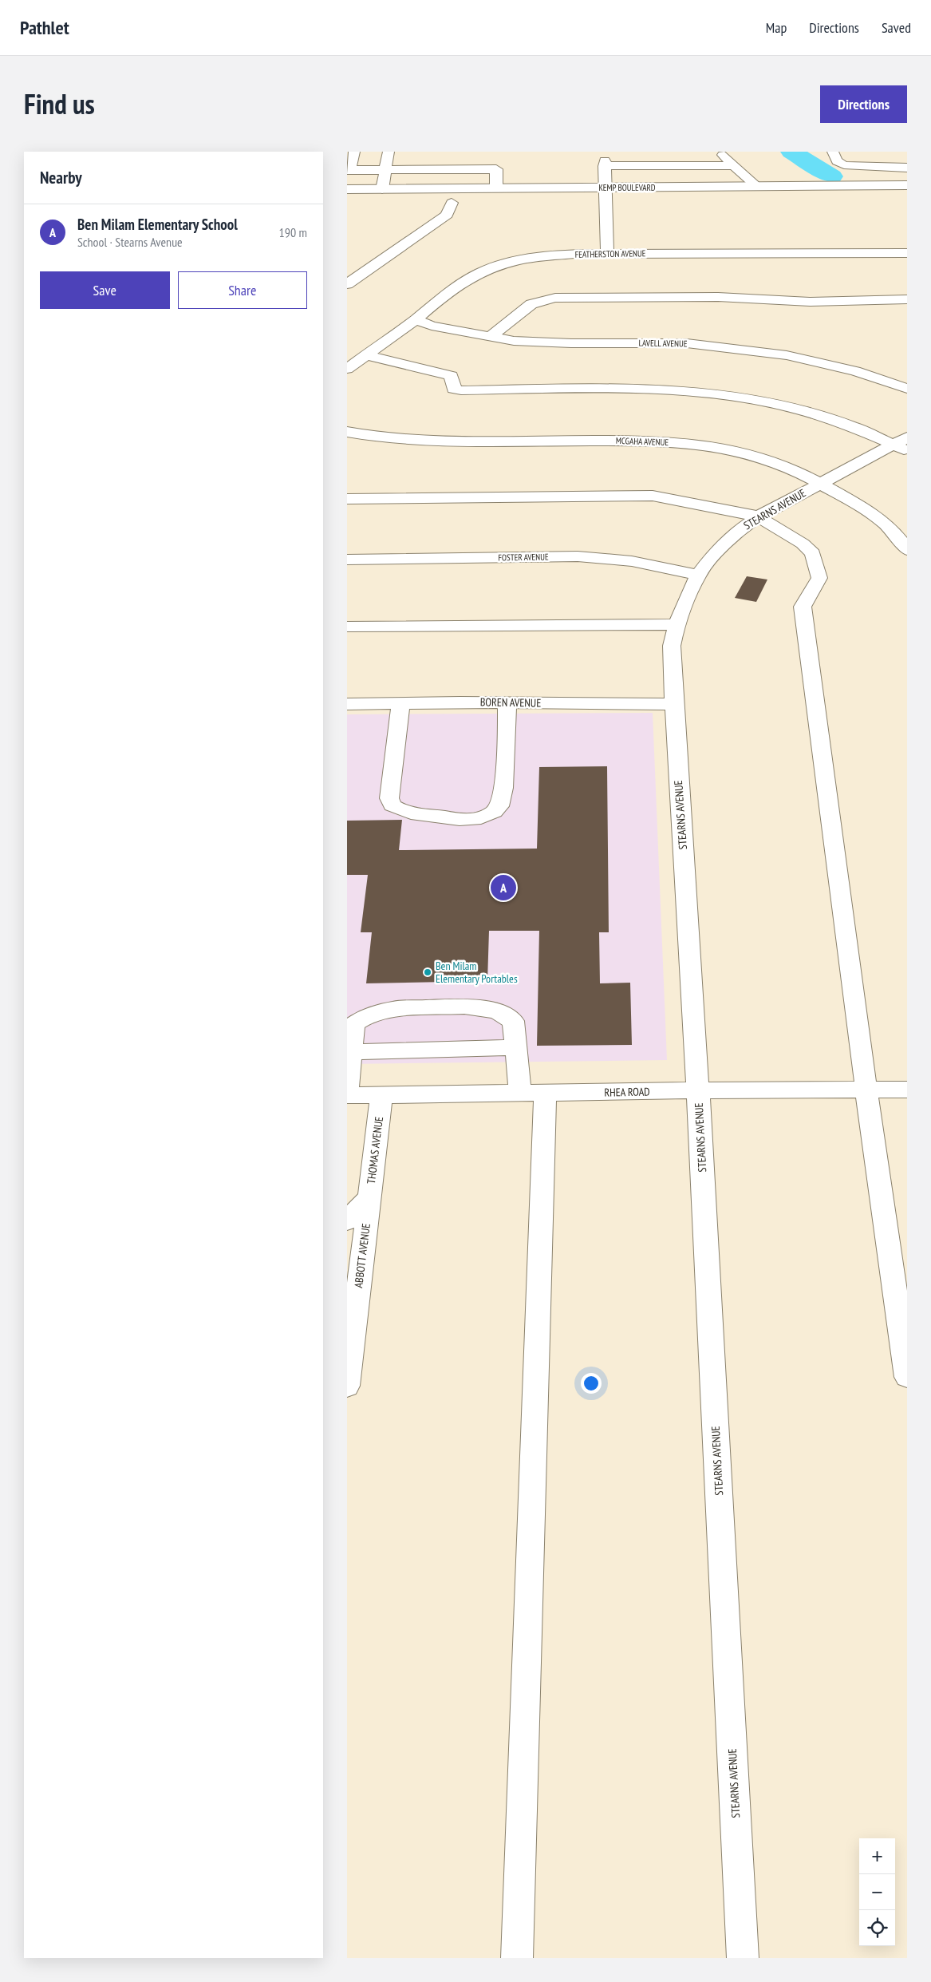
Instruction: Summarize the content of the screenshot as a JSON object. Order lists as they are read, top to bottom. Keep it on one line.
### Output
{"streets":{"street":["KEMP BOULEVARD","FEATHERSTON AVENUE","LAVELL AVENUE","MCGAHA AVENUE","STEARNS AVENUE","FOSTER AVENUE","BOREN AVENUE","RHEA ROAD","THOMAS AVENUE","ABBOTT AVENUE"]},"crossings":[["FEATHERSTON AVENUE","LAVELL AVENUE"],["MCGAHA AVENUE","STEARNS AVENUE"],["STEARNS AVENUE","FOSTER AVENUE"],["STEARNS AVENUE","BOREN AVENUE"],["STEARNS AVENUE","RHEA ROAD"],["RHEA ROAD","THOMAS AVENUE"],["THOMAS AVENUE","ABBOTT AVENUE"]],"places":["Ben Milam Elementary Portables"],"page":{"header":"Pathlet","nav":["Map","Directions","Saved"],"title":"Find us","buttons":["Directions",["Save","Share"]],"heading":"Nearby","list":[{"mark":"A","name":"Ben Milam Elementary School","note":"School · Stearns Avenue","value":"190 m"}],"pins":"A","map_buttons":["+","−"]}}
